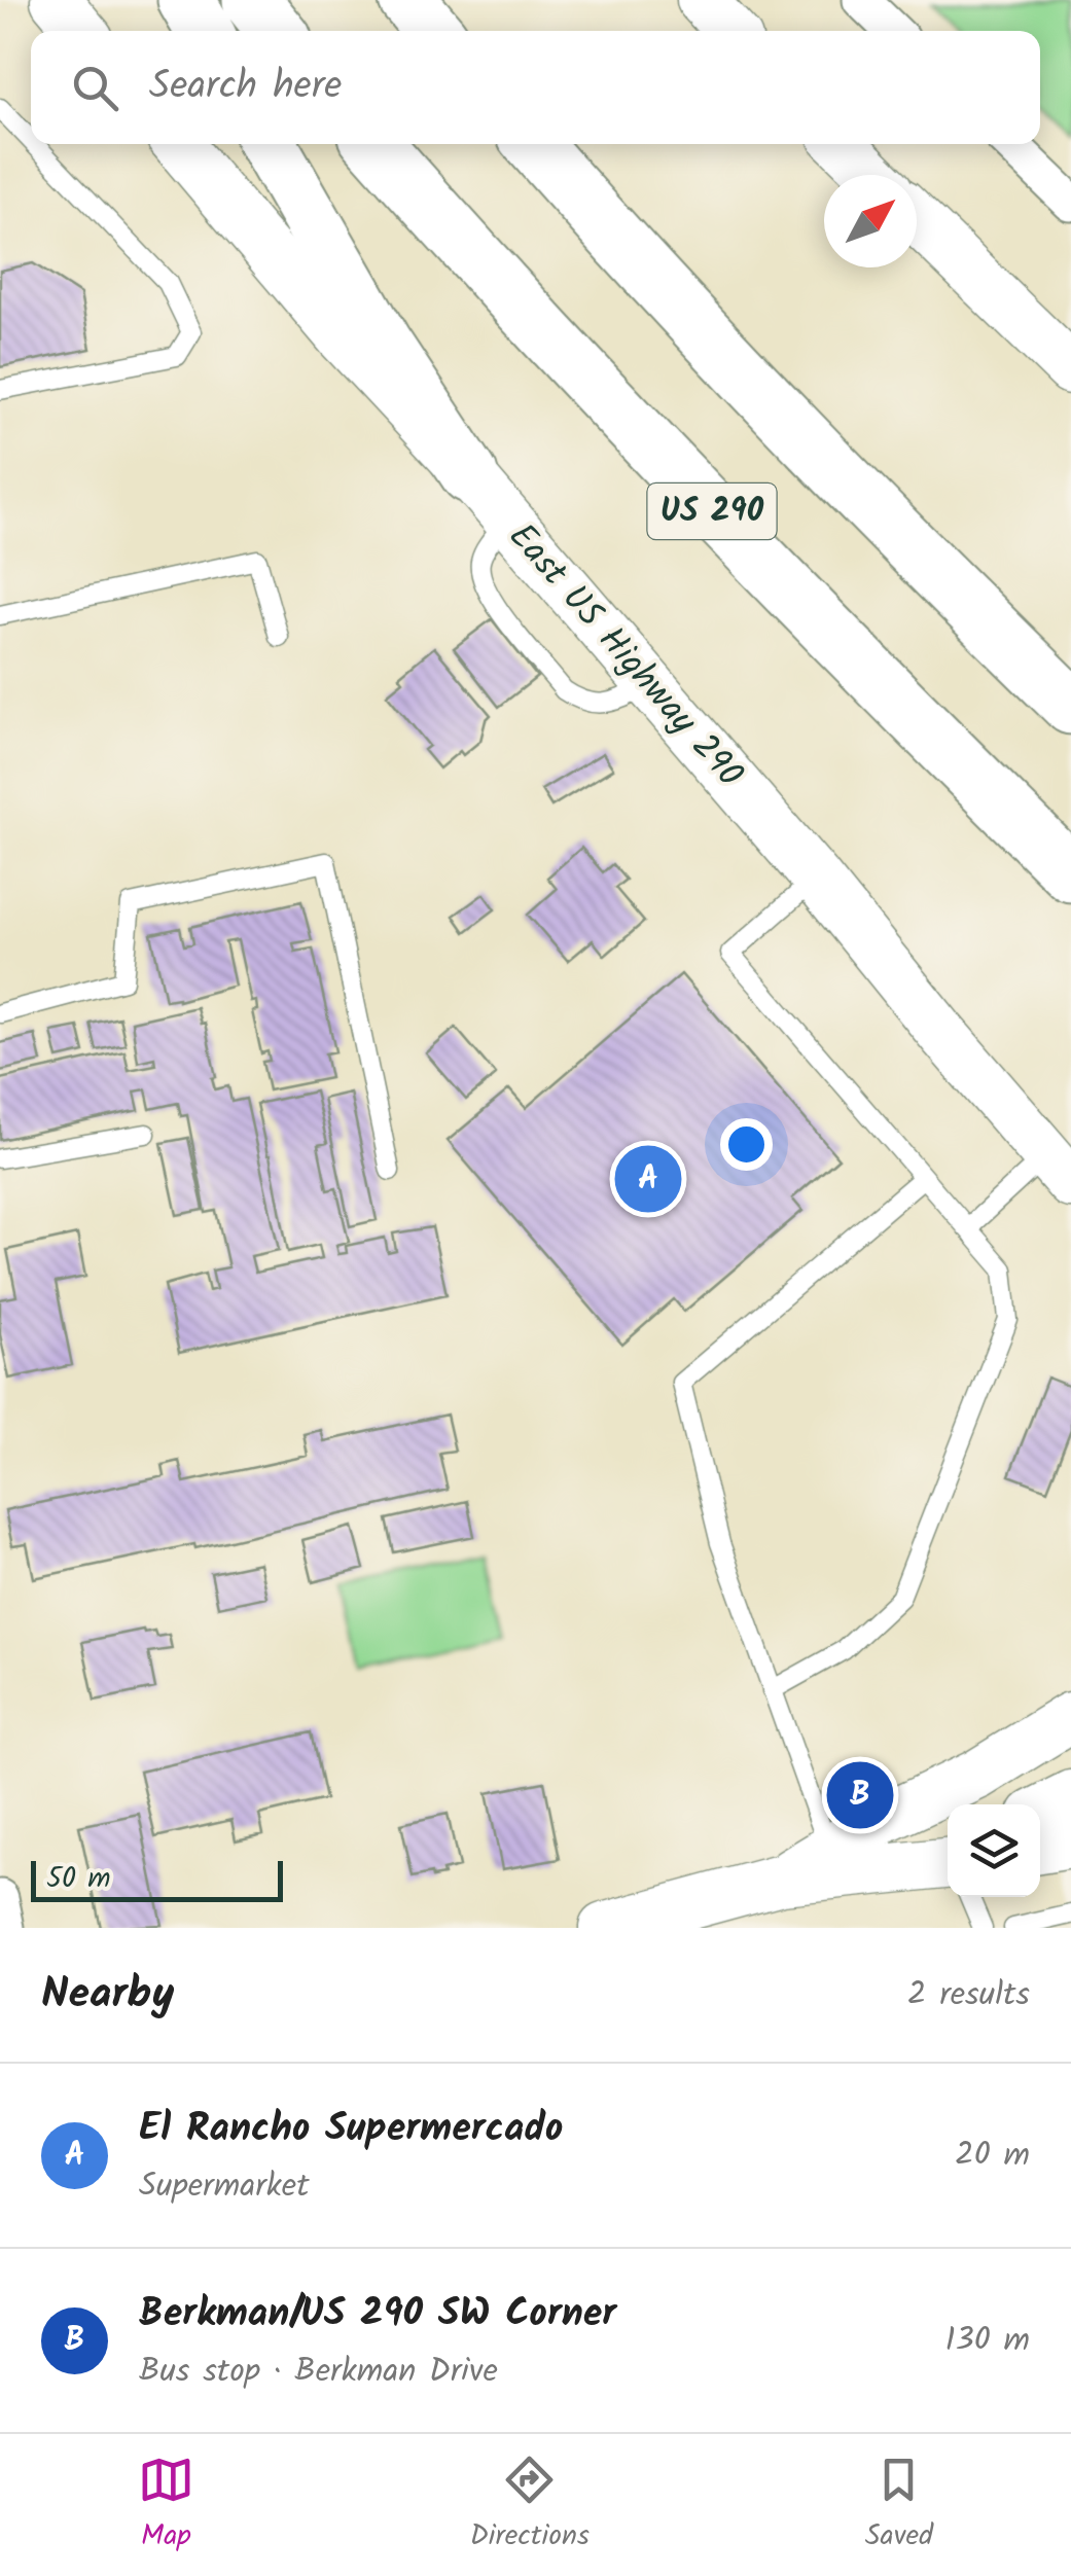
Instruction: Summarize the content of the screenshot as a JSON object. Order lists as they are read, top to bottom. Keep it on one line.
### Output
{"streets":{"highway":["US 290"],"main road":["East US Highway 290"]},"scale_bar":"50 m","north":"top right","page":{"search":"Search here","pins":["A","B"],"scale":"50 m","heading":["Nearby","2 results"],"list":[{"mark":"A","name":"El Rancho Supermercado","note":"Supermarket","value":"20 m"},{"mark":"B","name":"Berkman/US 290 SW Corner","note":"Bus stop · Berkman Drive","value":"130 m"}],"nav":["Map","Directions","Saved"]}}
